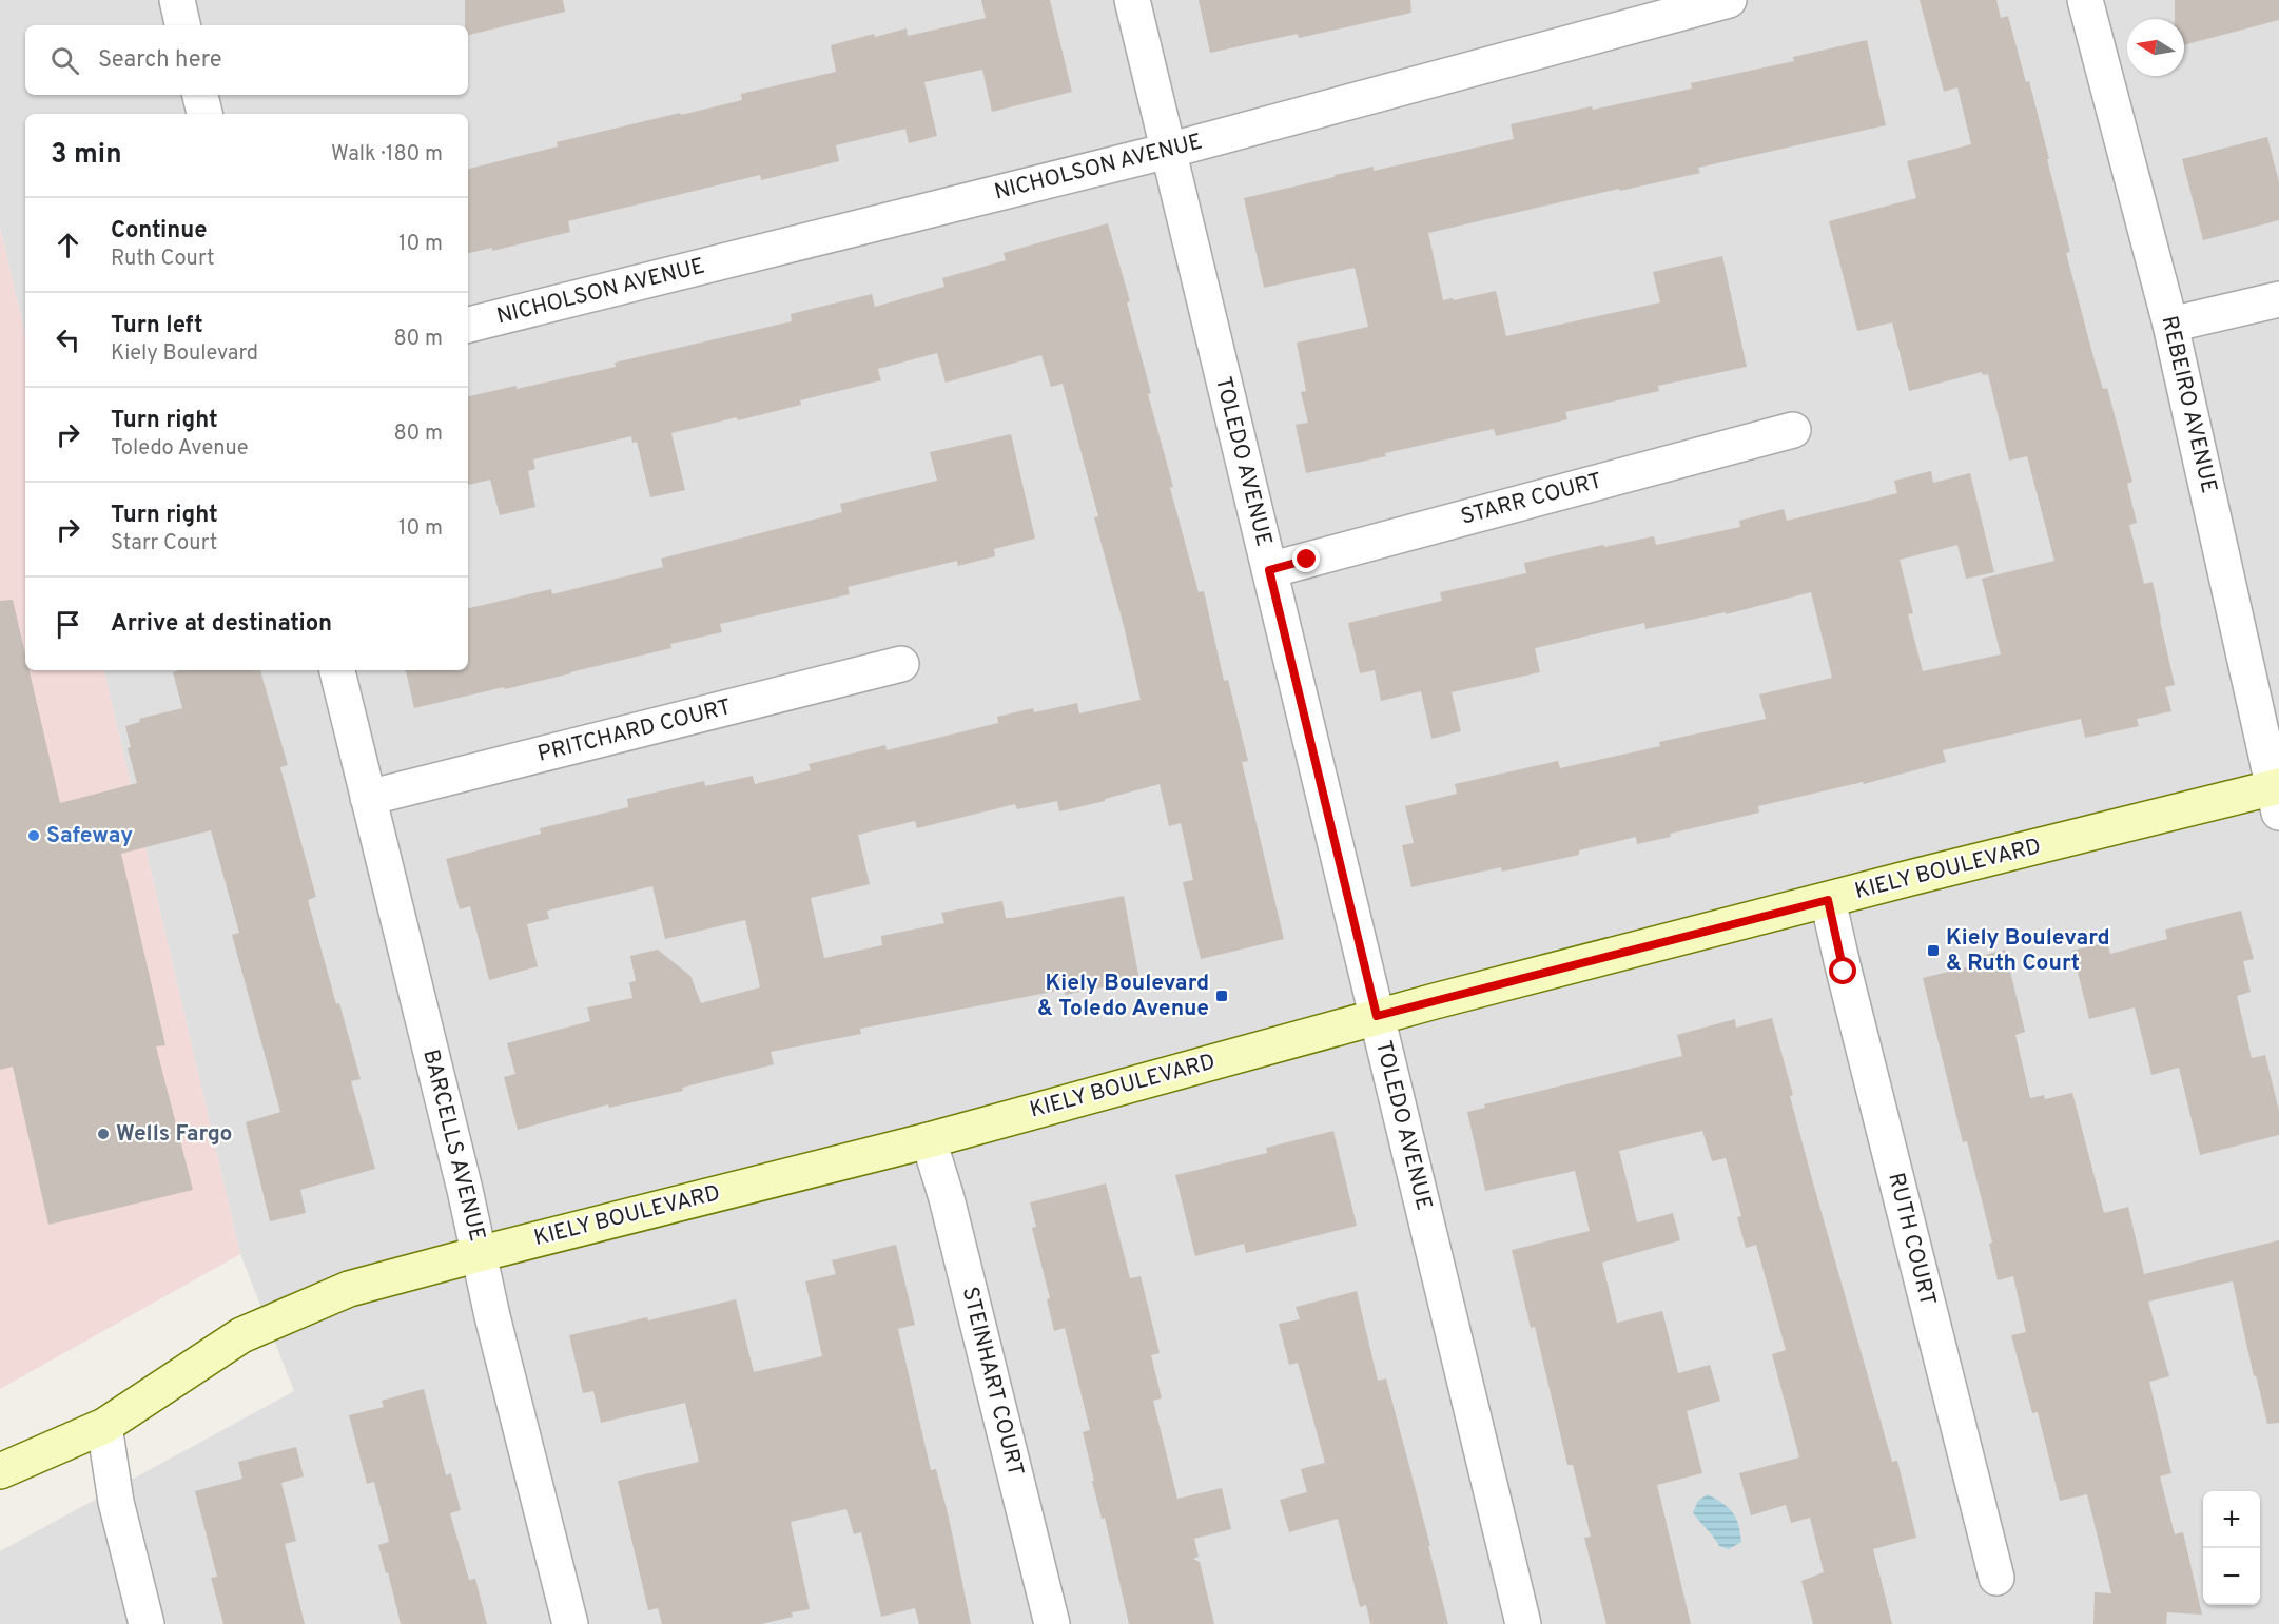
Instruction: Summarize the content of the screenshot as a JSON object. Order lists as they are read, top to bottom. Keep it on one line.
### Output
{"streets":{"main road":["KIELY BOULEVARD"],"street":["NICHOLSON AVENUE","REBEIRO AVENUE","TOLEDO AVENUE","STARR COURT","PRITCHARD COURT","BARCELLS AVENUE","RUTH COURT","STEINHART COURT"]},"crossings":[["NICHOLSON AVENUE","TOLEDO AVENUE"],["REBEIRO AVENUE","KIELY BOULEVARD"],["TOLEDO AVENUE","STARR COURT"],["TOLEDO AVENUE","KIELY BOULEVARD"],["PRITCHARD COURT","BARCELLS AVENUE"],["KIELY BOULEVARD","BARCELLS AVENUE"],["KIELY BOULEVARD","RUTH COURT"],["KIELY BOULEVARD","STEINHART COURT"]],"places":{"other":["Safeway","Wells Fargo"],"transit":["Kiely Boulevard & Ruth Court","Kiely Boulevard & Toledo Avenue"]},"north":"left","page":{"search":"Search here","heading":["3 min","Walk · 180 m"],"list":[["Continue","Ruth Court","10 m"],["Turn left","Kiely Boulevard","80 m"],["Turn right","Toledo Avenue","80 m"],["Turn right","Starr Court","10 m"],"Arrive at destination"],"map_buttons":["+","−"]}}
